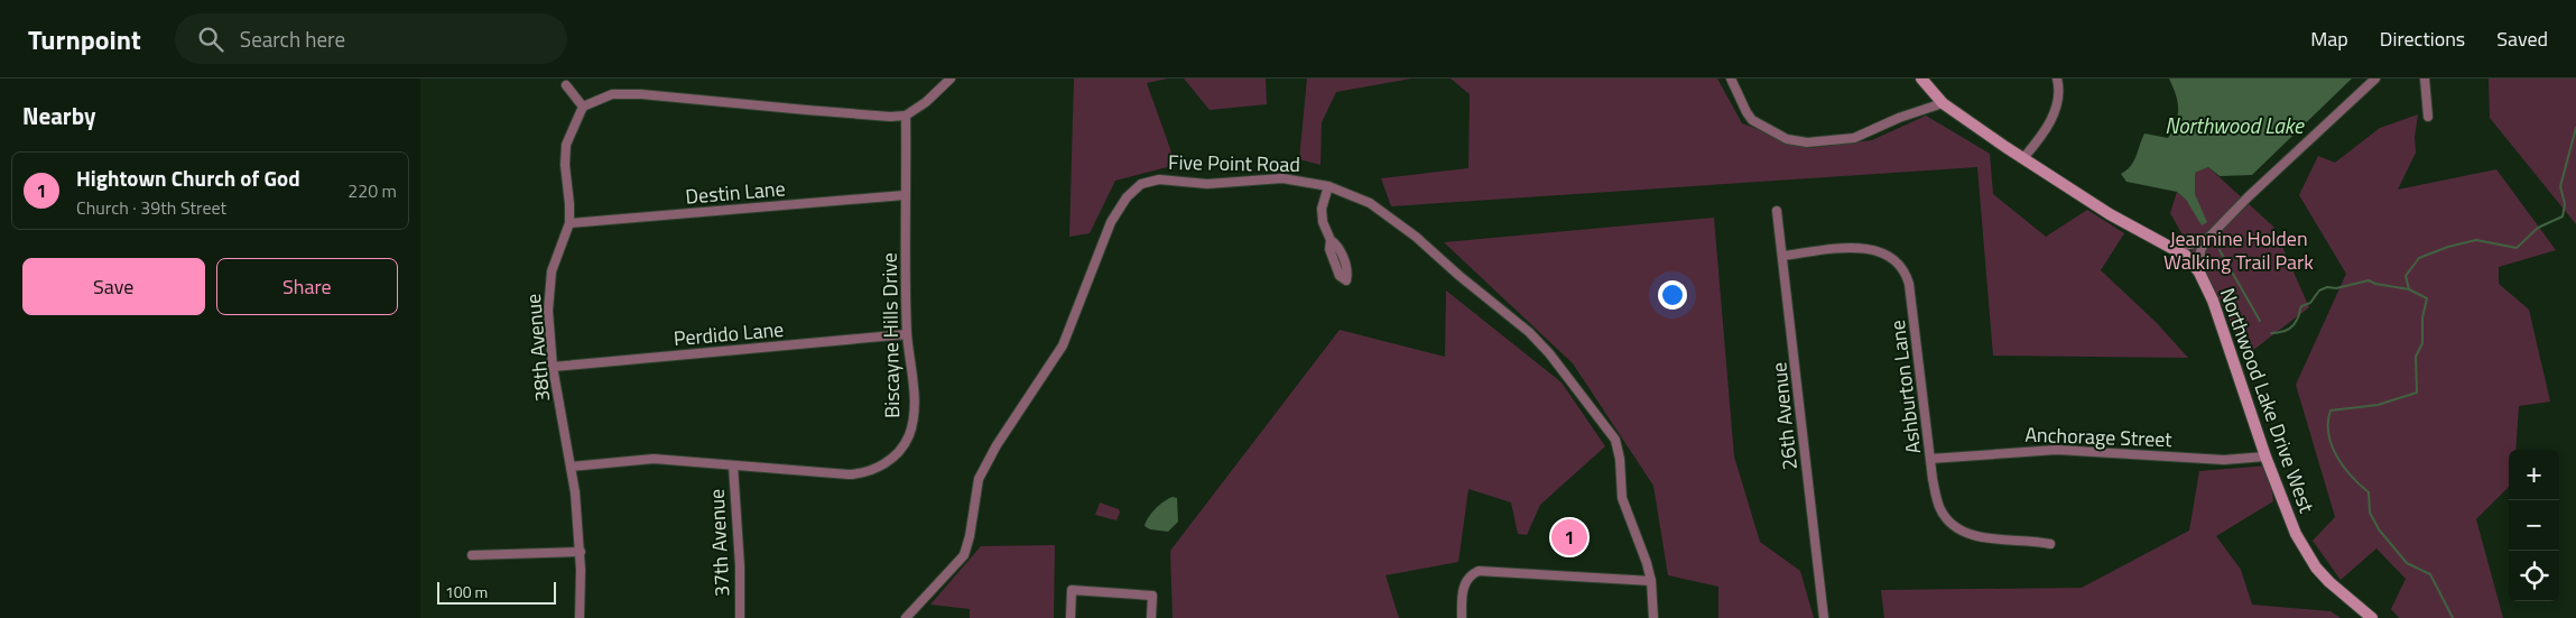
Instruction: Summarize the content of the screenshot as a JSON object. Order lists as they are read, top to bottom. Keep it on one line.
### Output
{"streets":{"street":["Five Point Road","Destin Lane","Perdido Lane","Biscayne Hills Drive","38th Avenue","Ashburton Lane","Northwood Lake Drive West","26th Avenue","Anchorage Street","37th Avenue"]},"crossings":[["Destin Lane","Biscayne Hills Drive"],["Destin Lane","38th Avenue"],["Perdido Lane","Biscayne Hills Drive"],["Perdido Lane","38th Avenue"],["Biscayne Hills Drive","38th Avenue"],["Biscayne Hills Drive","37th Avenue"],["Ashburton Lane","26th Avenue"],["Ashburton Lane","Anchorage Street"],["Northwood Lake Drive West","Anchorage Street"]],"water":["Northwood Lake"],"parks":["Jeannine Holden Walking Trail Park"],"scale_bar":"100 m","page":{"header":"Turnpoint","search":"Search here","nav":["Map","Directions","Saved"],"heading":"Nearby","list":[{"mark":"1","name":"Hightown Church of God","note":"Church · 39th Street","value":"220 m"}],"buttons":["Save","Share"],"map_buttons":["+","−"],"pins":"1","scale":"100 m"}}
